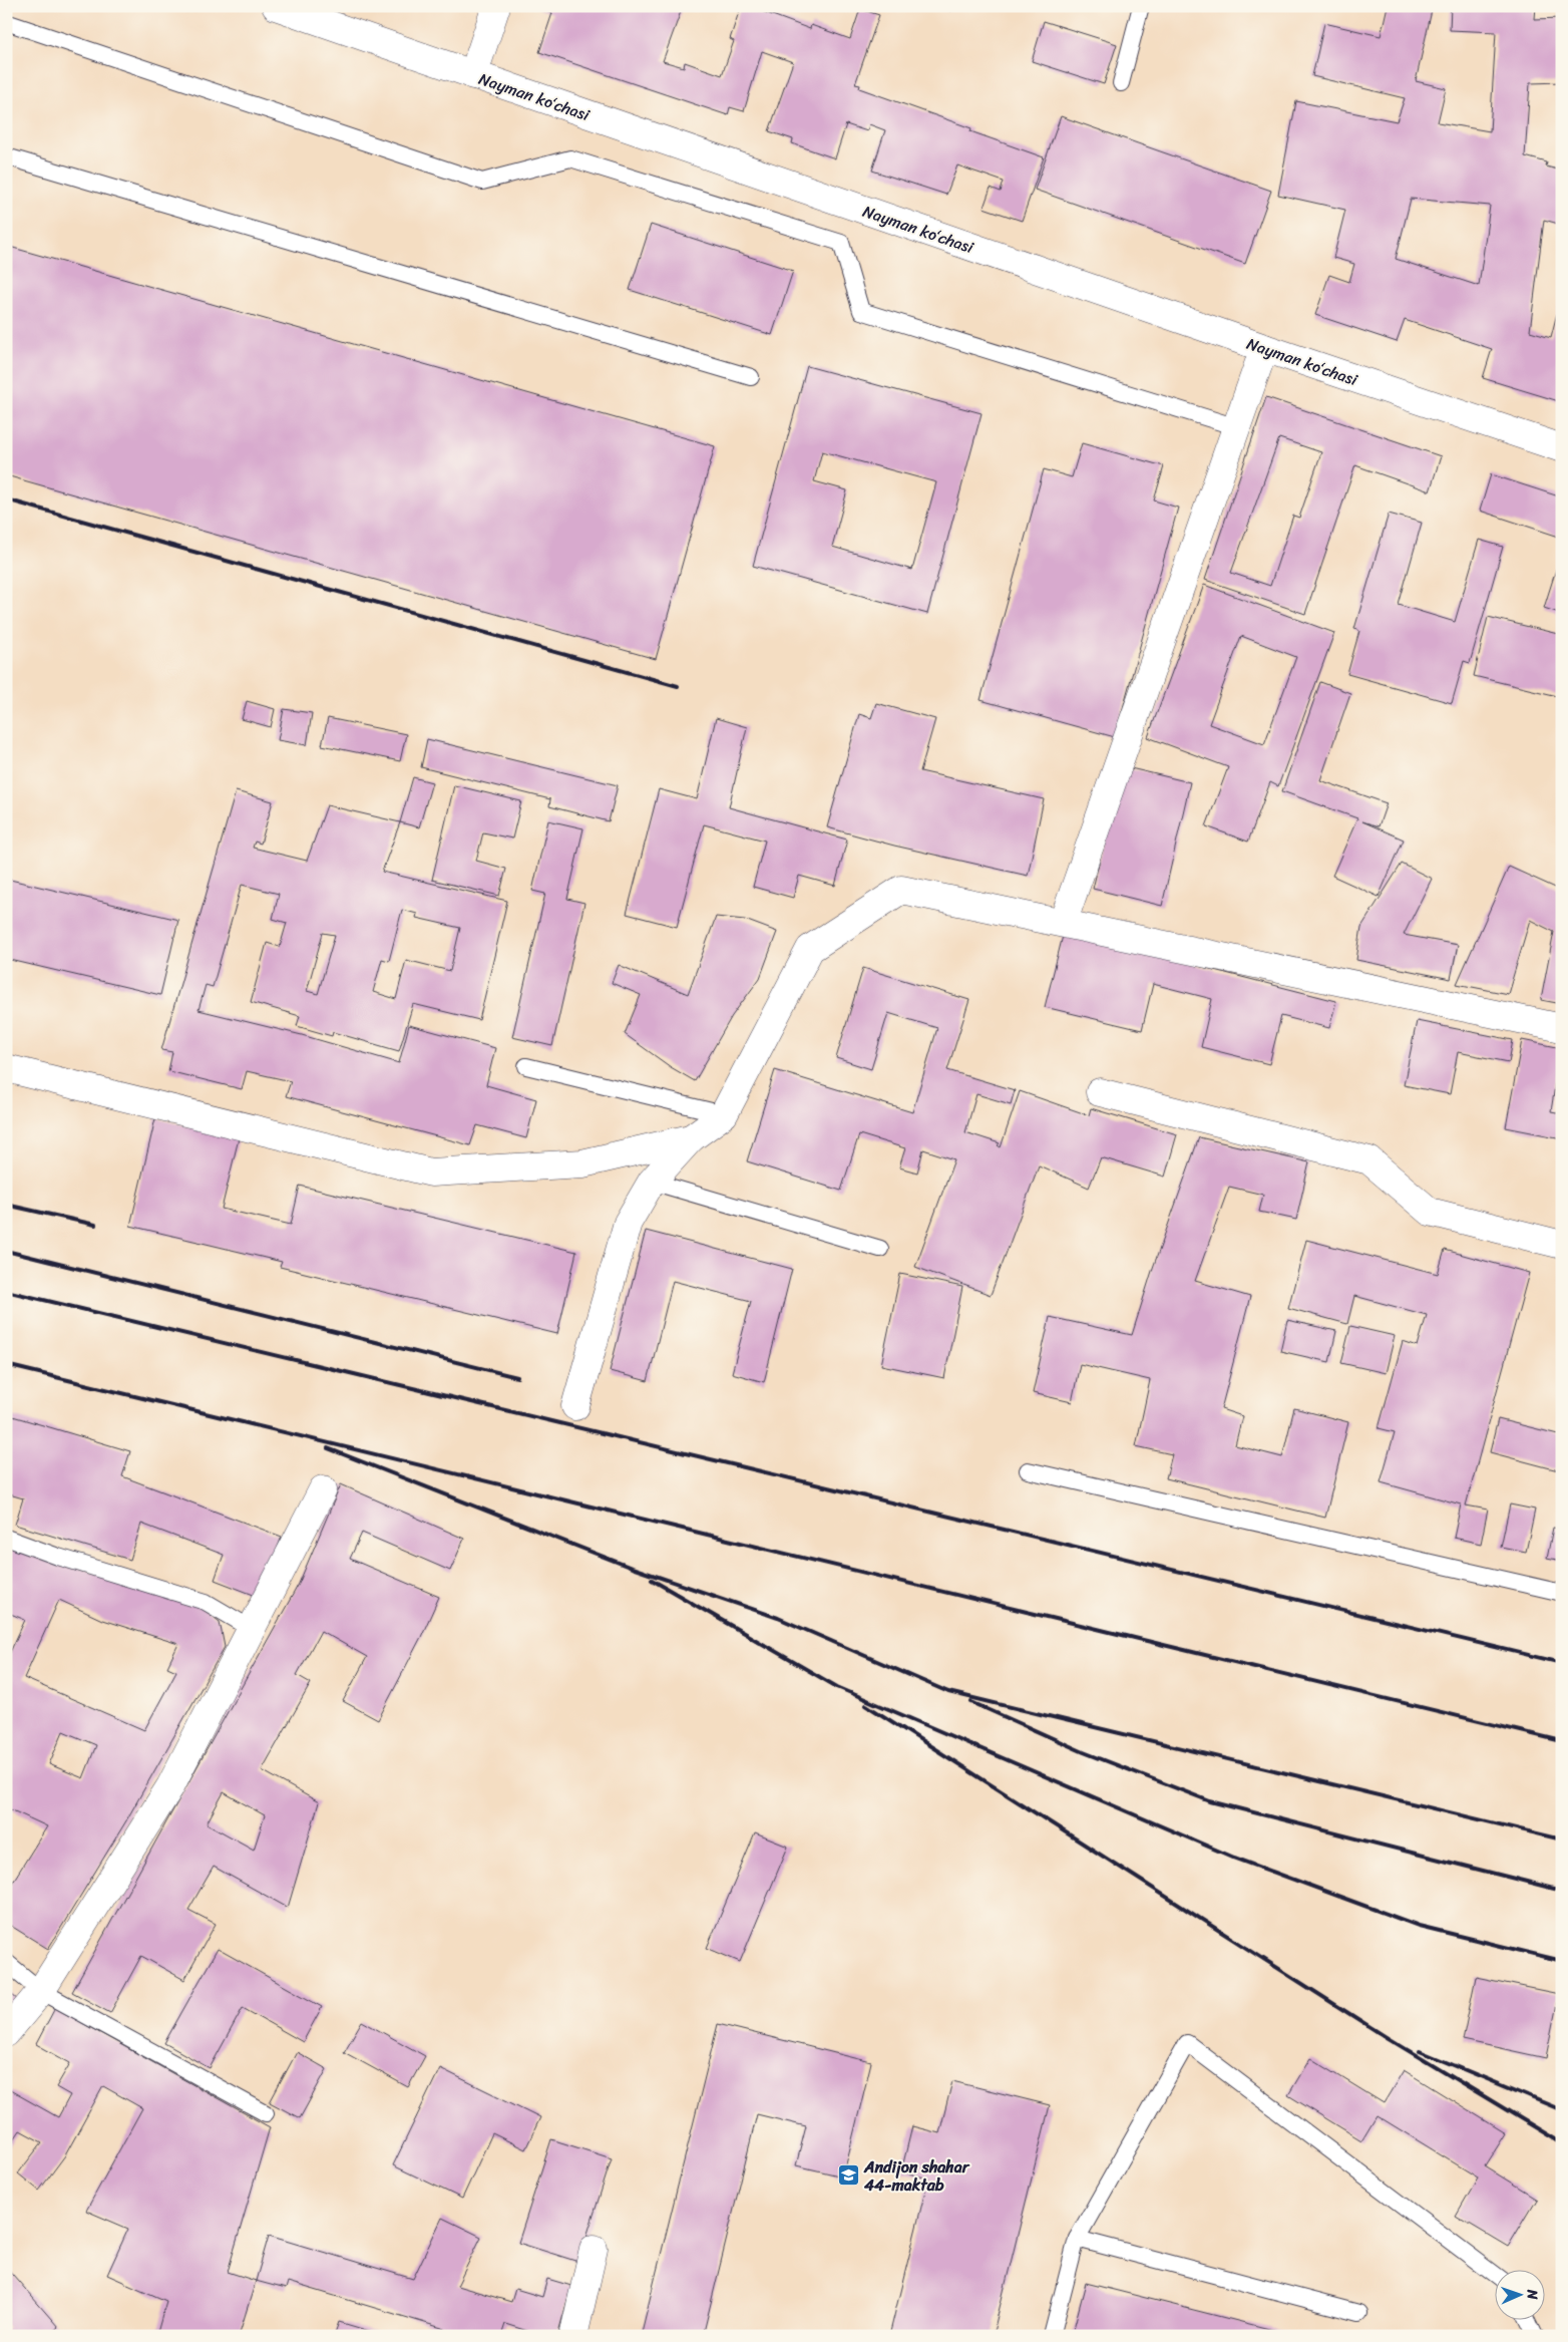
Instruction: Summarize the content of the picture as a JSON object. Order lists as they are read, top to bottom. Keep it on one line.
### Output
{"streets":{"street":["Nayman koʻchasi"]},"places":{"school or university":["Andijon shahar 44-maktab"]},"north":"right"}
